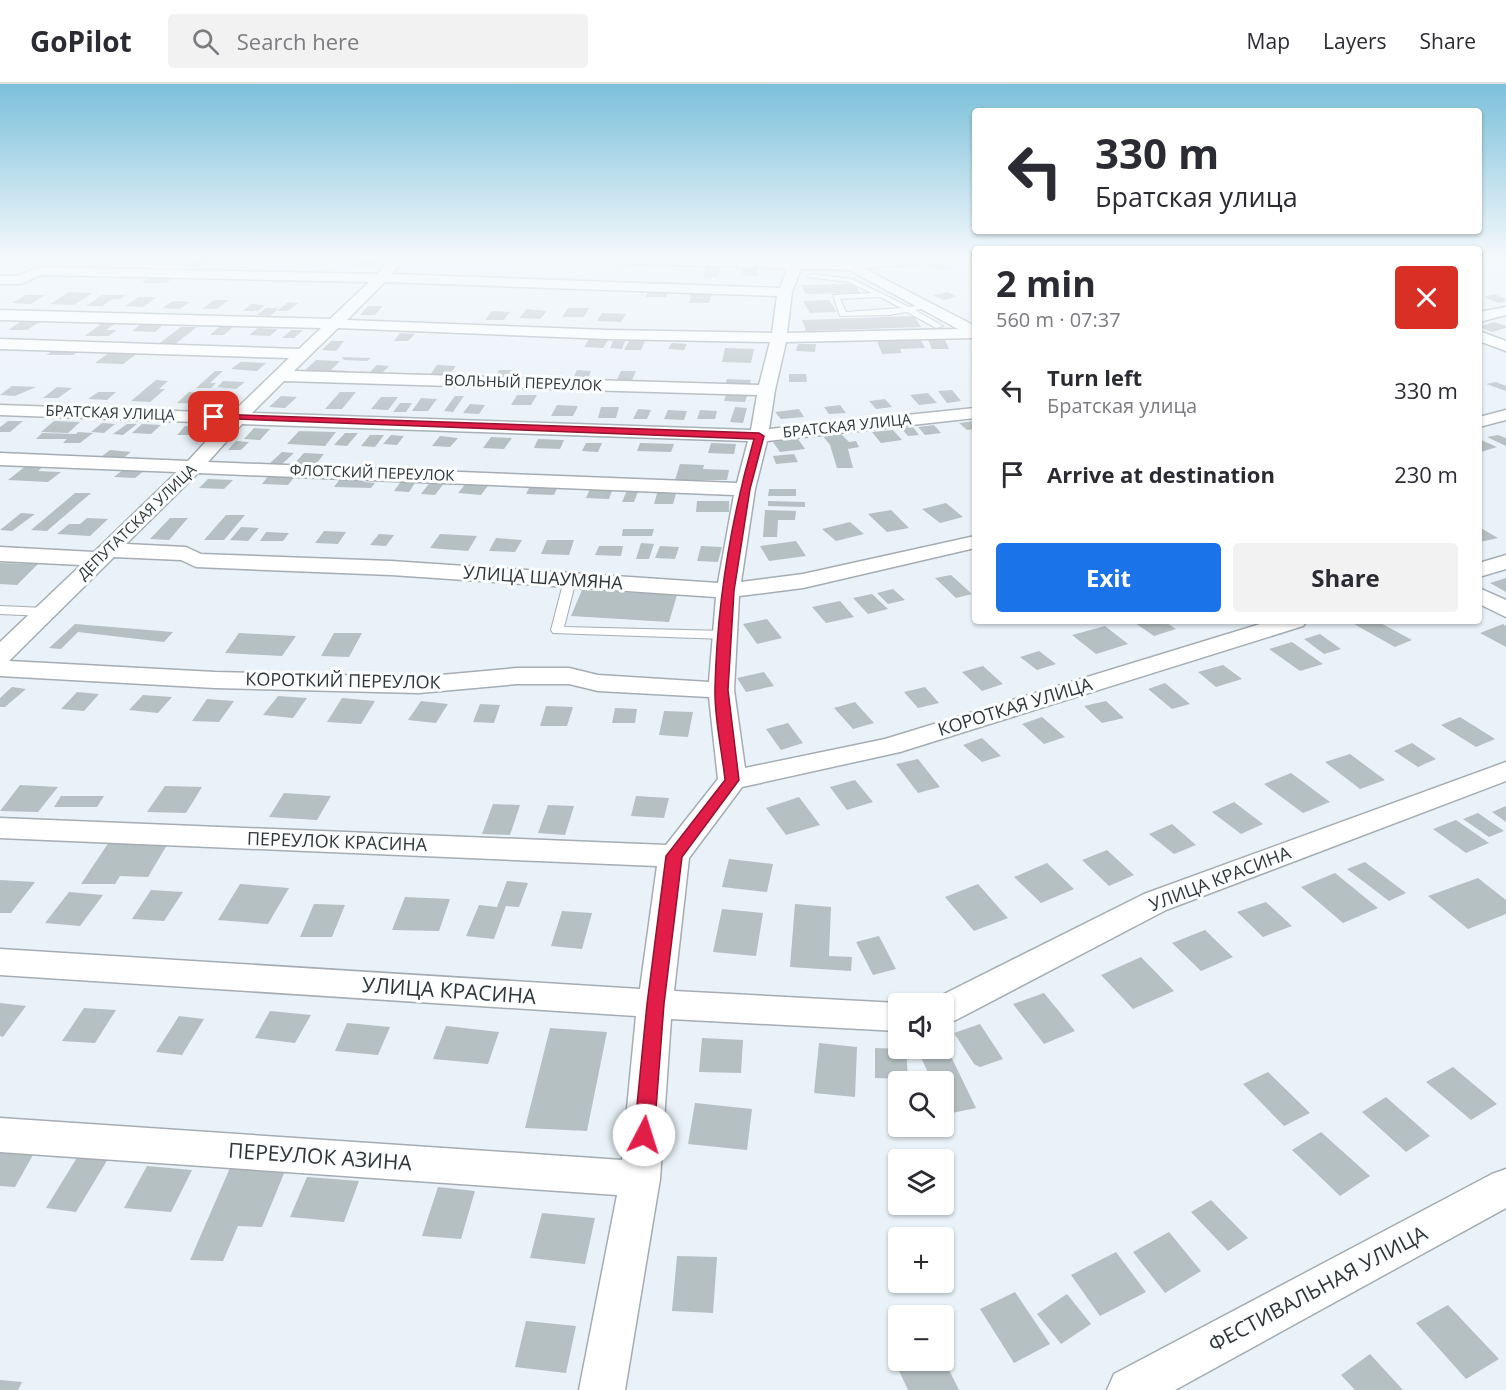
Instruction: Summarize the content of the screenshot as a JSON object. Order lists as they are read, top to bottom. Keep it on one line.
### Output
{"streets":{"street":["ВОЛЬНЫЙ ПЕРЕУЛОК","БРАТСКАЯ УЛИЦА","ФЛОТСКИЙ ПЕРЕУЛОК","ДЕПУТАТСКАЯ УЛИЦА","УЛИЦА ШАУМЯНА","КОРОТКИЙ ПЕРЕУЛОК","КОРОТКАЯ УЛИЦА","ПЕРЕУЛОК КРАСИНА","УЛИЦА КРАСИНА","ПЕРЕУЛОК АЗИНА","ФЕСТИВАЛЬНАЯ УЛИЦА"]},"crossings":[["ВОЛЬНЫЙ ПЕРЕУЛОК","ДЕПУТАТСКАЯ УЛИЦА"],["БРАТСКАЯ УЛИЦА","ДЕПУТАТСКАЯ УЛИЦА"],["ФЛОТСКИЙ ПЕРЕУЛОК","ДЕПУТАТСКАЯ УЛИЦА"],["ДЕПУТАТСКАЯ УЛИЦА","УЛИЦА ШАУМЯНА"]],"page":{"header":"GoPilot","search":"Search here","nav":["Map","Layers","Share"],"turn":["330 m","Братская улица"],"heading":["2 min","560 m · 07:37"],"list":[{"name":"Turn left","note":"Братская улица","value":"330 m"},{"name":"Arrive at destination","value":"230 m"}],"buttons":["Exit","Share"],"map_buttons":["+","−"]}}
